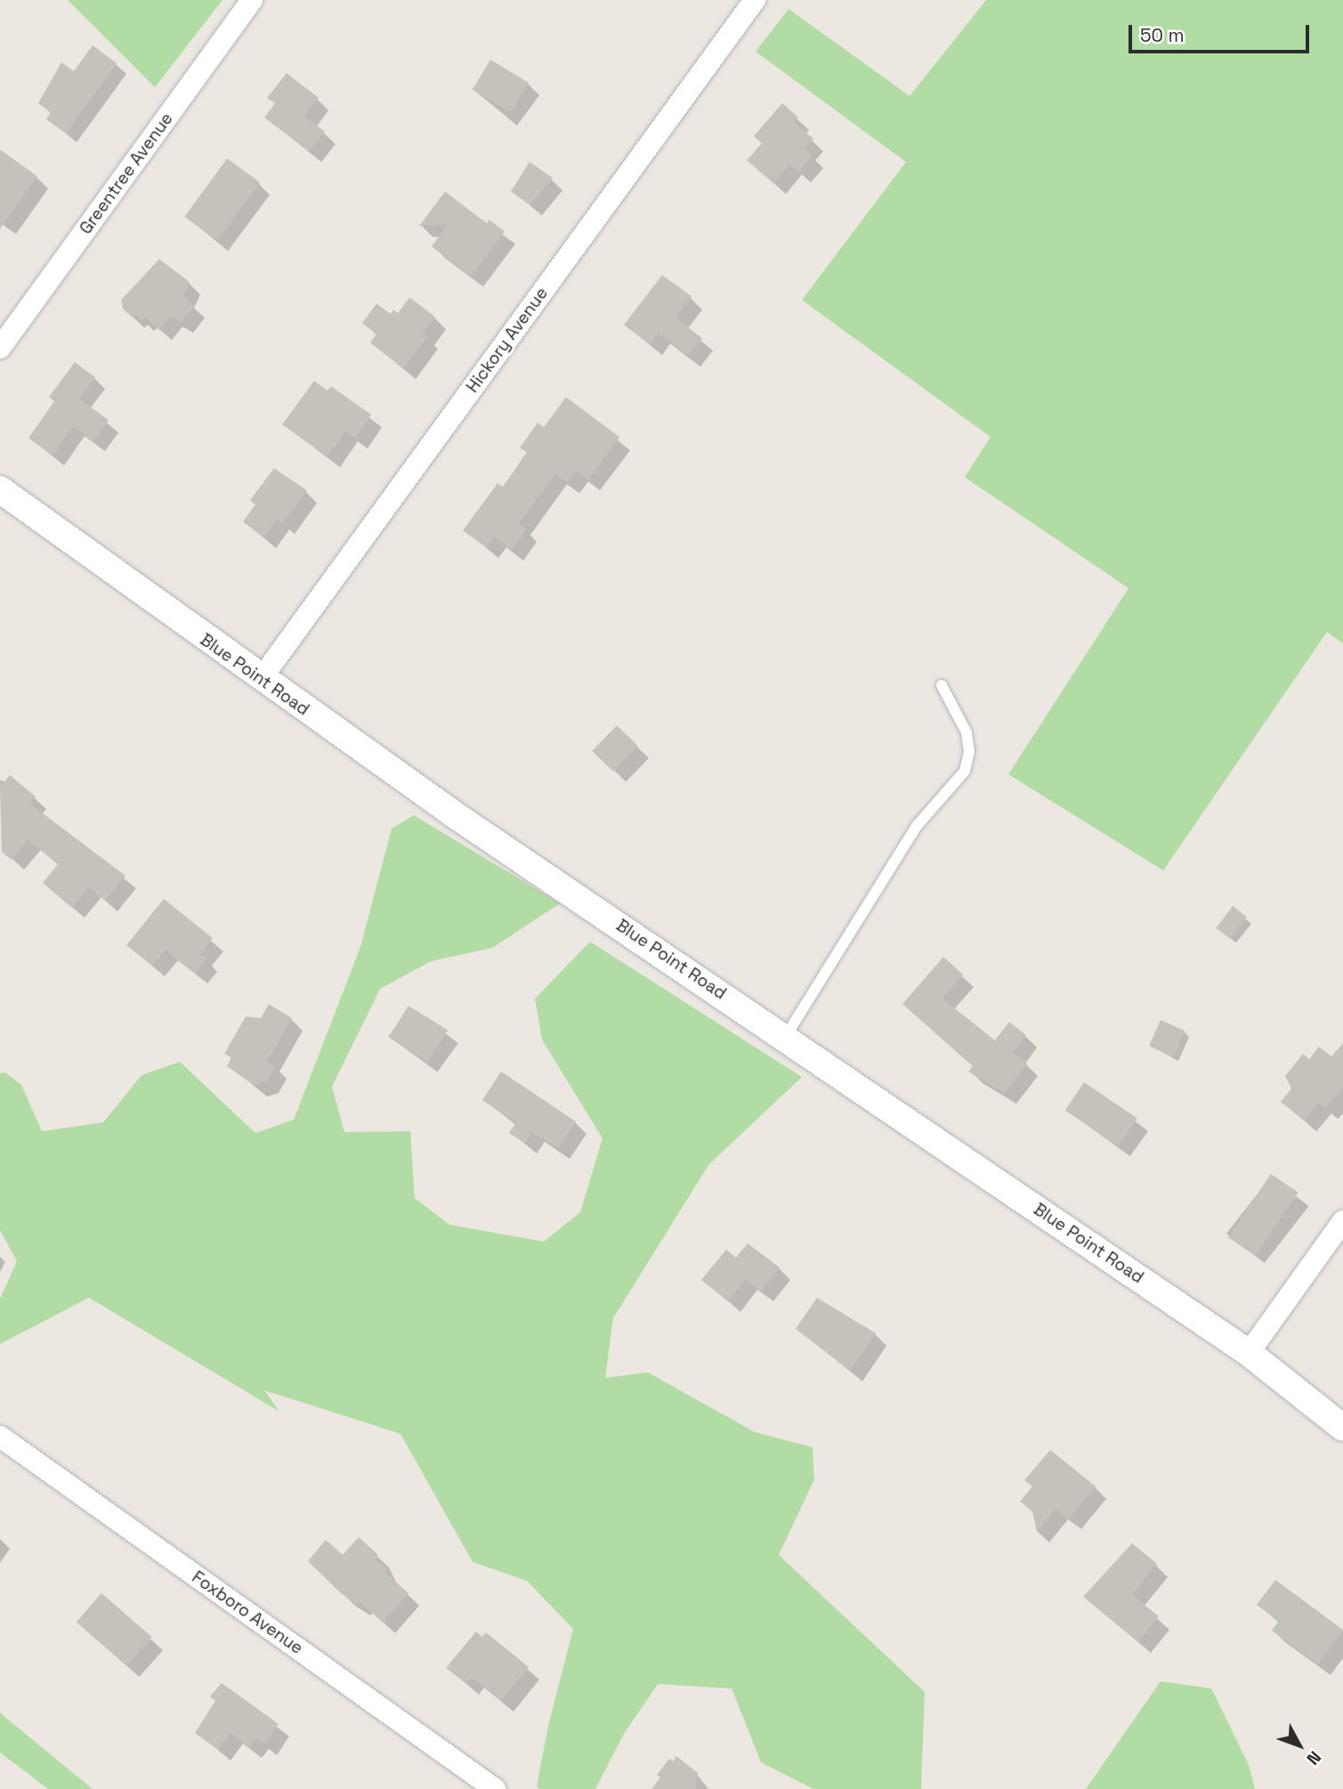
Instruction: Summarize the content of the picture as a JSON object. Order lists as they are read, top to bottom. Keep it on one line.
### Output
{"streets":{"street":["Greentree Avenue","Hickory Avenue","Blue Point Road","Foxboro Avenue"]},"crossings":[["Hickory Avenue","Blue Point Road"]],"scale_bar":"50 m","north":"bottom right"}
